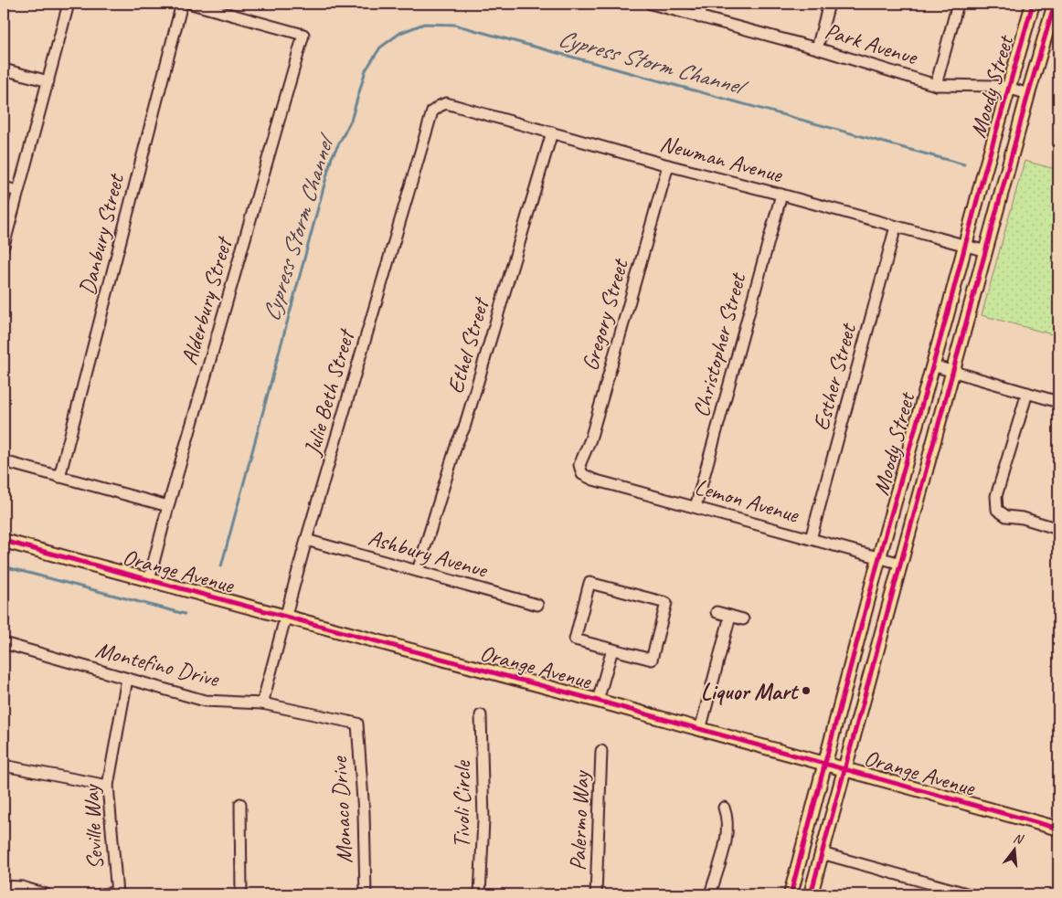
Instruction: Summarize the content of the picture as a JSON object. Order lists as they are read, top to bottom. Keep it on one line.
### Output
{"streets":{"main road":["Moody Street","Orange Avenue"],"street":["Park Avenue","Newman Avenue","Danbury Street","Alderbury Street","Gregory Street","Christopher Street","Ethel Street","Esther Street","Julie Beth Street","Lemon Avenue","Ashbury Avenue","Montefino Drive","Tivoli Circle","Monaco Drive","Palermo Way","Seville Way"]},"crossings":[["Park Avenue","Moody Street"],["Moody Street","Newman Avenue"],["Moody Street","Lemon Avenue"],["Moody Street","Orange Avenue"],["Newman Avenue","Gregory Street"],["Newman Avenue","Christopher Street"],["Newman Avenue","Ethel Street"],["Newman Avenue","Esther Street"],["Newman Avenue","Julie Beth Street"],["Alderbury Street","Orange Avenue"],["Gregory Street","Lemon Avenue"],["Christopher Street","Lemon Avenue"],["Ethel Street","Ashbury Avenue"],["Esther Street","Lemon Avenue"],["Julie Beth Street","Ashbury Avenue"],["Julie Beth Street","Orange Avenue"],["Julie Beth Street","Montefino Drive"],["Montefino Drive","Monaco Drive"],["Montefino Drive","Seville Way"]],"water":["Cypress Storm Channel"],"places":["Liquor Mart"],"north":"top"}
